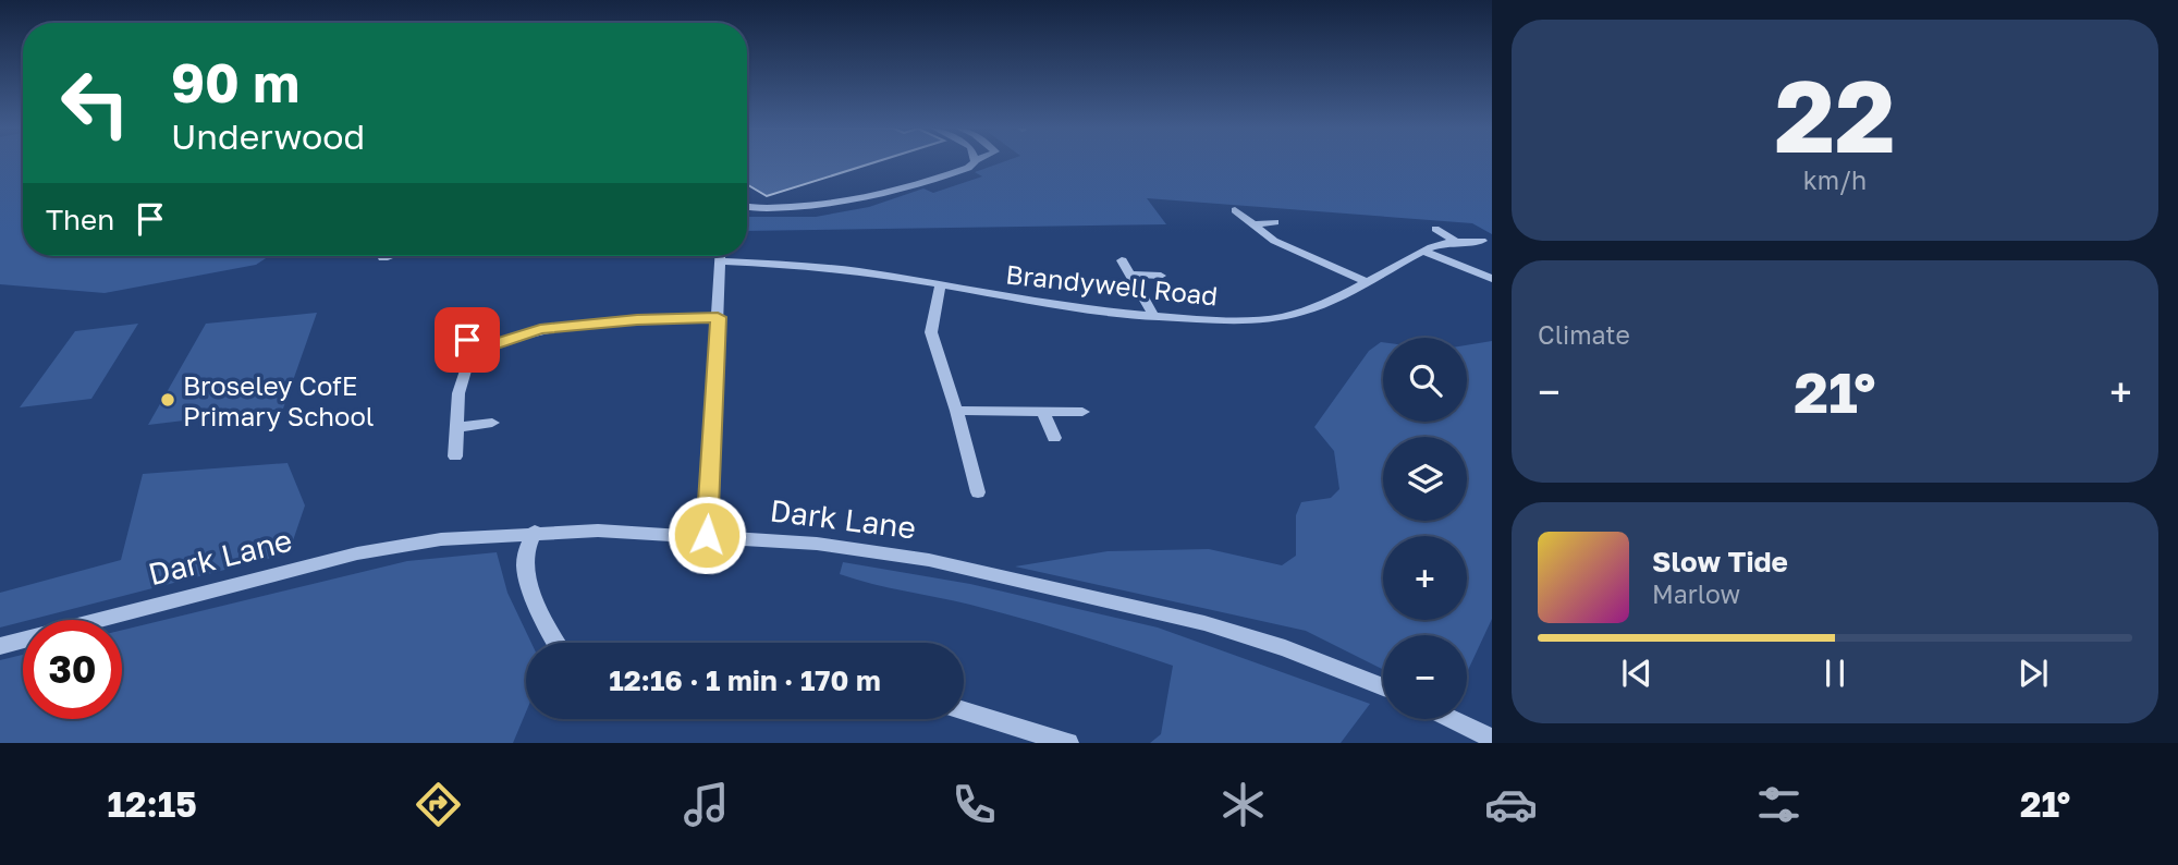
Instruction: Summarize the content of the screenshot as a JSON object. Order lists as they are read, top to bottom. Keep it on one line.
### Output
{"streets":{"street":["Brandywell Road","Dark Lane"]},"places":["Broseley CofE Primary School"],"page":{"tile":[["22","km/h"],"Climate"],"turn":["90 m","Underwood"],"then":"Then","map_buttons":["+","−"],"heat":["−","21°","+"],"song":["Slow Tide","Marlow"],"limit":"30","trip":"12:16 · 1 min · 170 m","tabs":["12:15","21°"]}}
